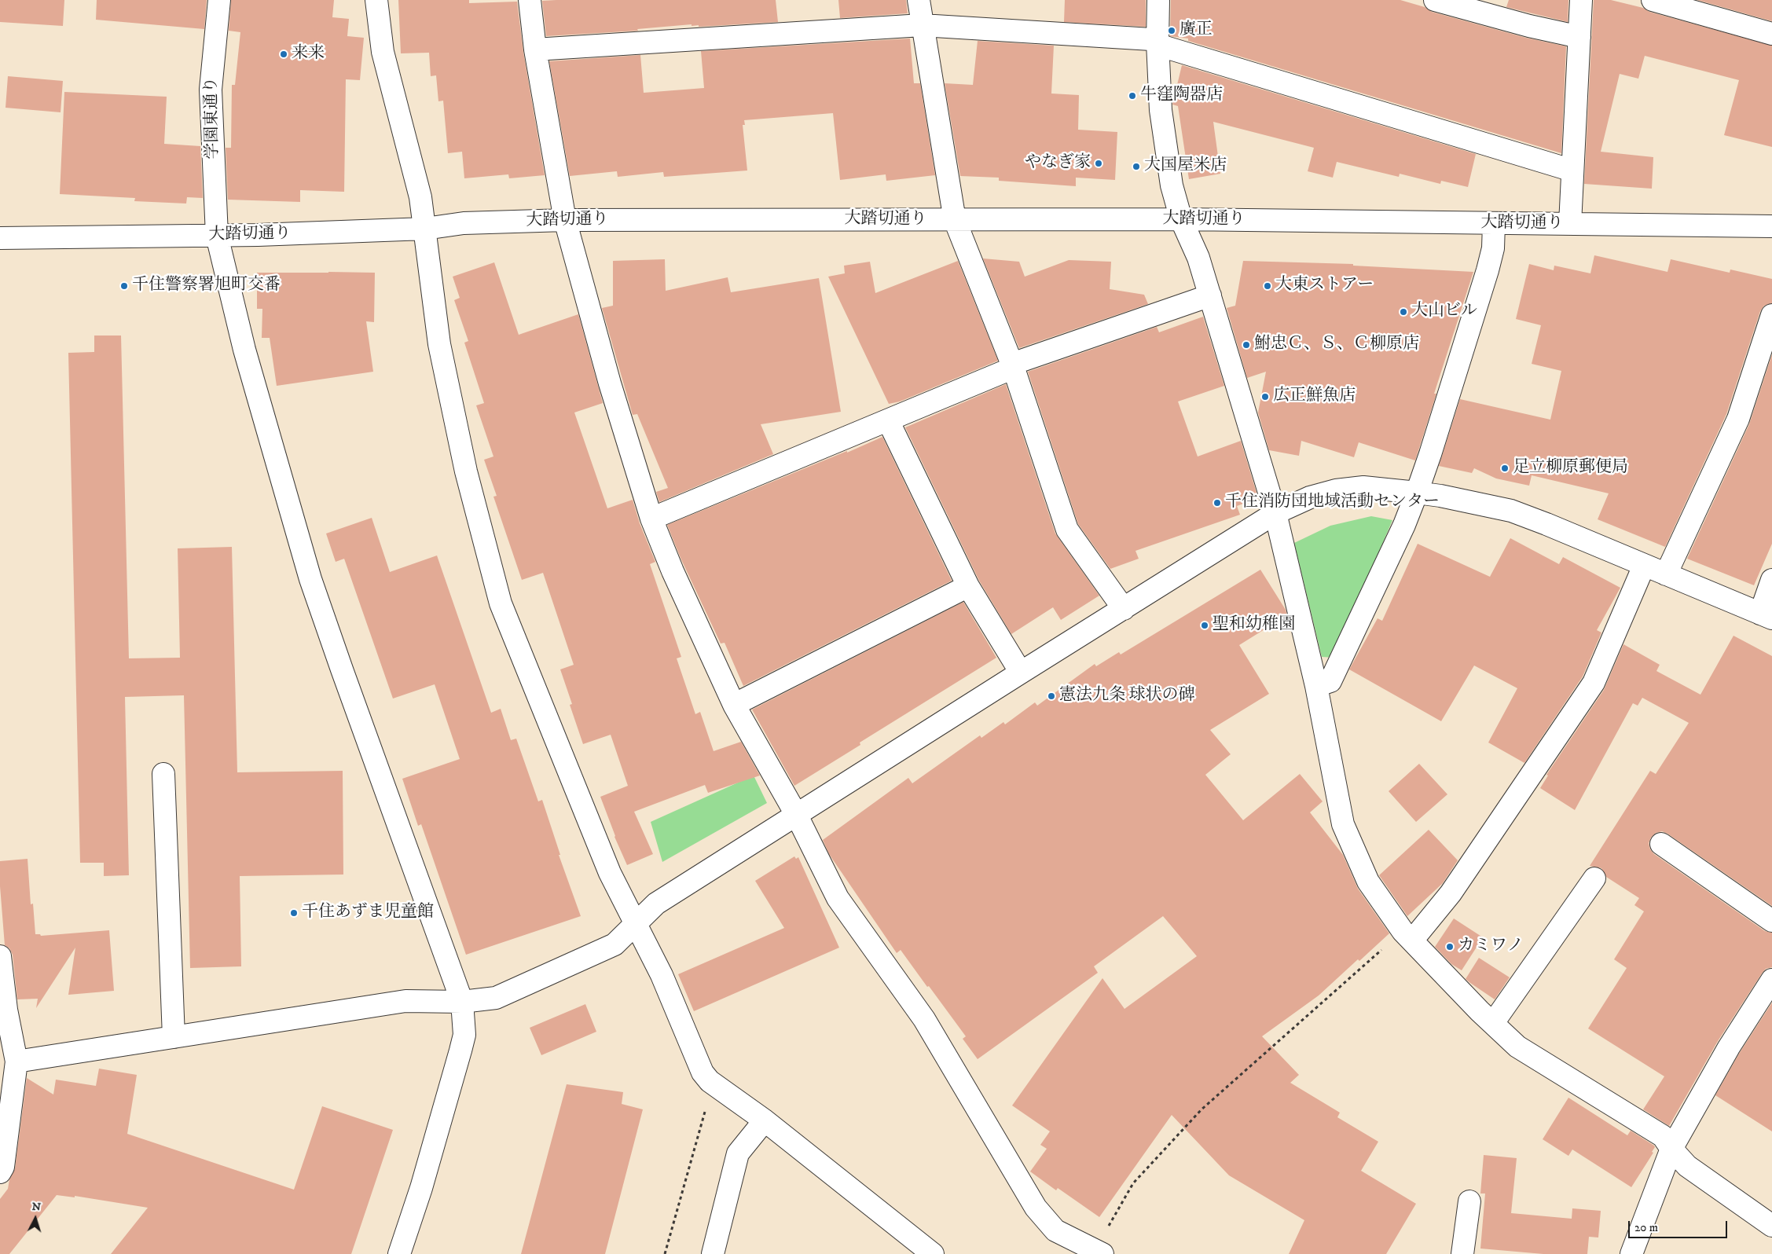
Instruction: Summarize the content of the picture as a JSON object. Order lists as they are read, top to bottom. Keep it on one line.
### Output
{"streets":{"street":["学園東通り","大踏切通り"]},"crossings":[["学園東通り","大踏切通り"]],"places":["廣正","来来","牛窪陶器店","やなぎ家","大国屋米店","千住警察署旭町交番","大東ストアー","大山ビル","鮒忠Ｃ、Ｓ、Ｃ柳原店","広正鮮魚店","足立柳原郵便局","千住消防団地域活動センター","聖和幼稚園","憲法九条 球状の碑","千住あずま児童館","カミワノ"],"scale_bar":"20 m","north":"top"}
